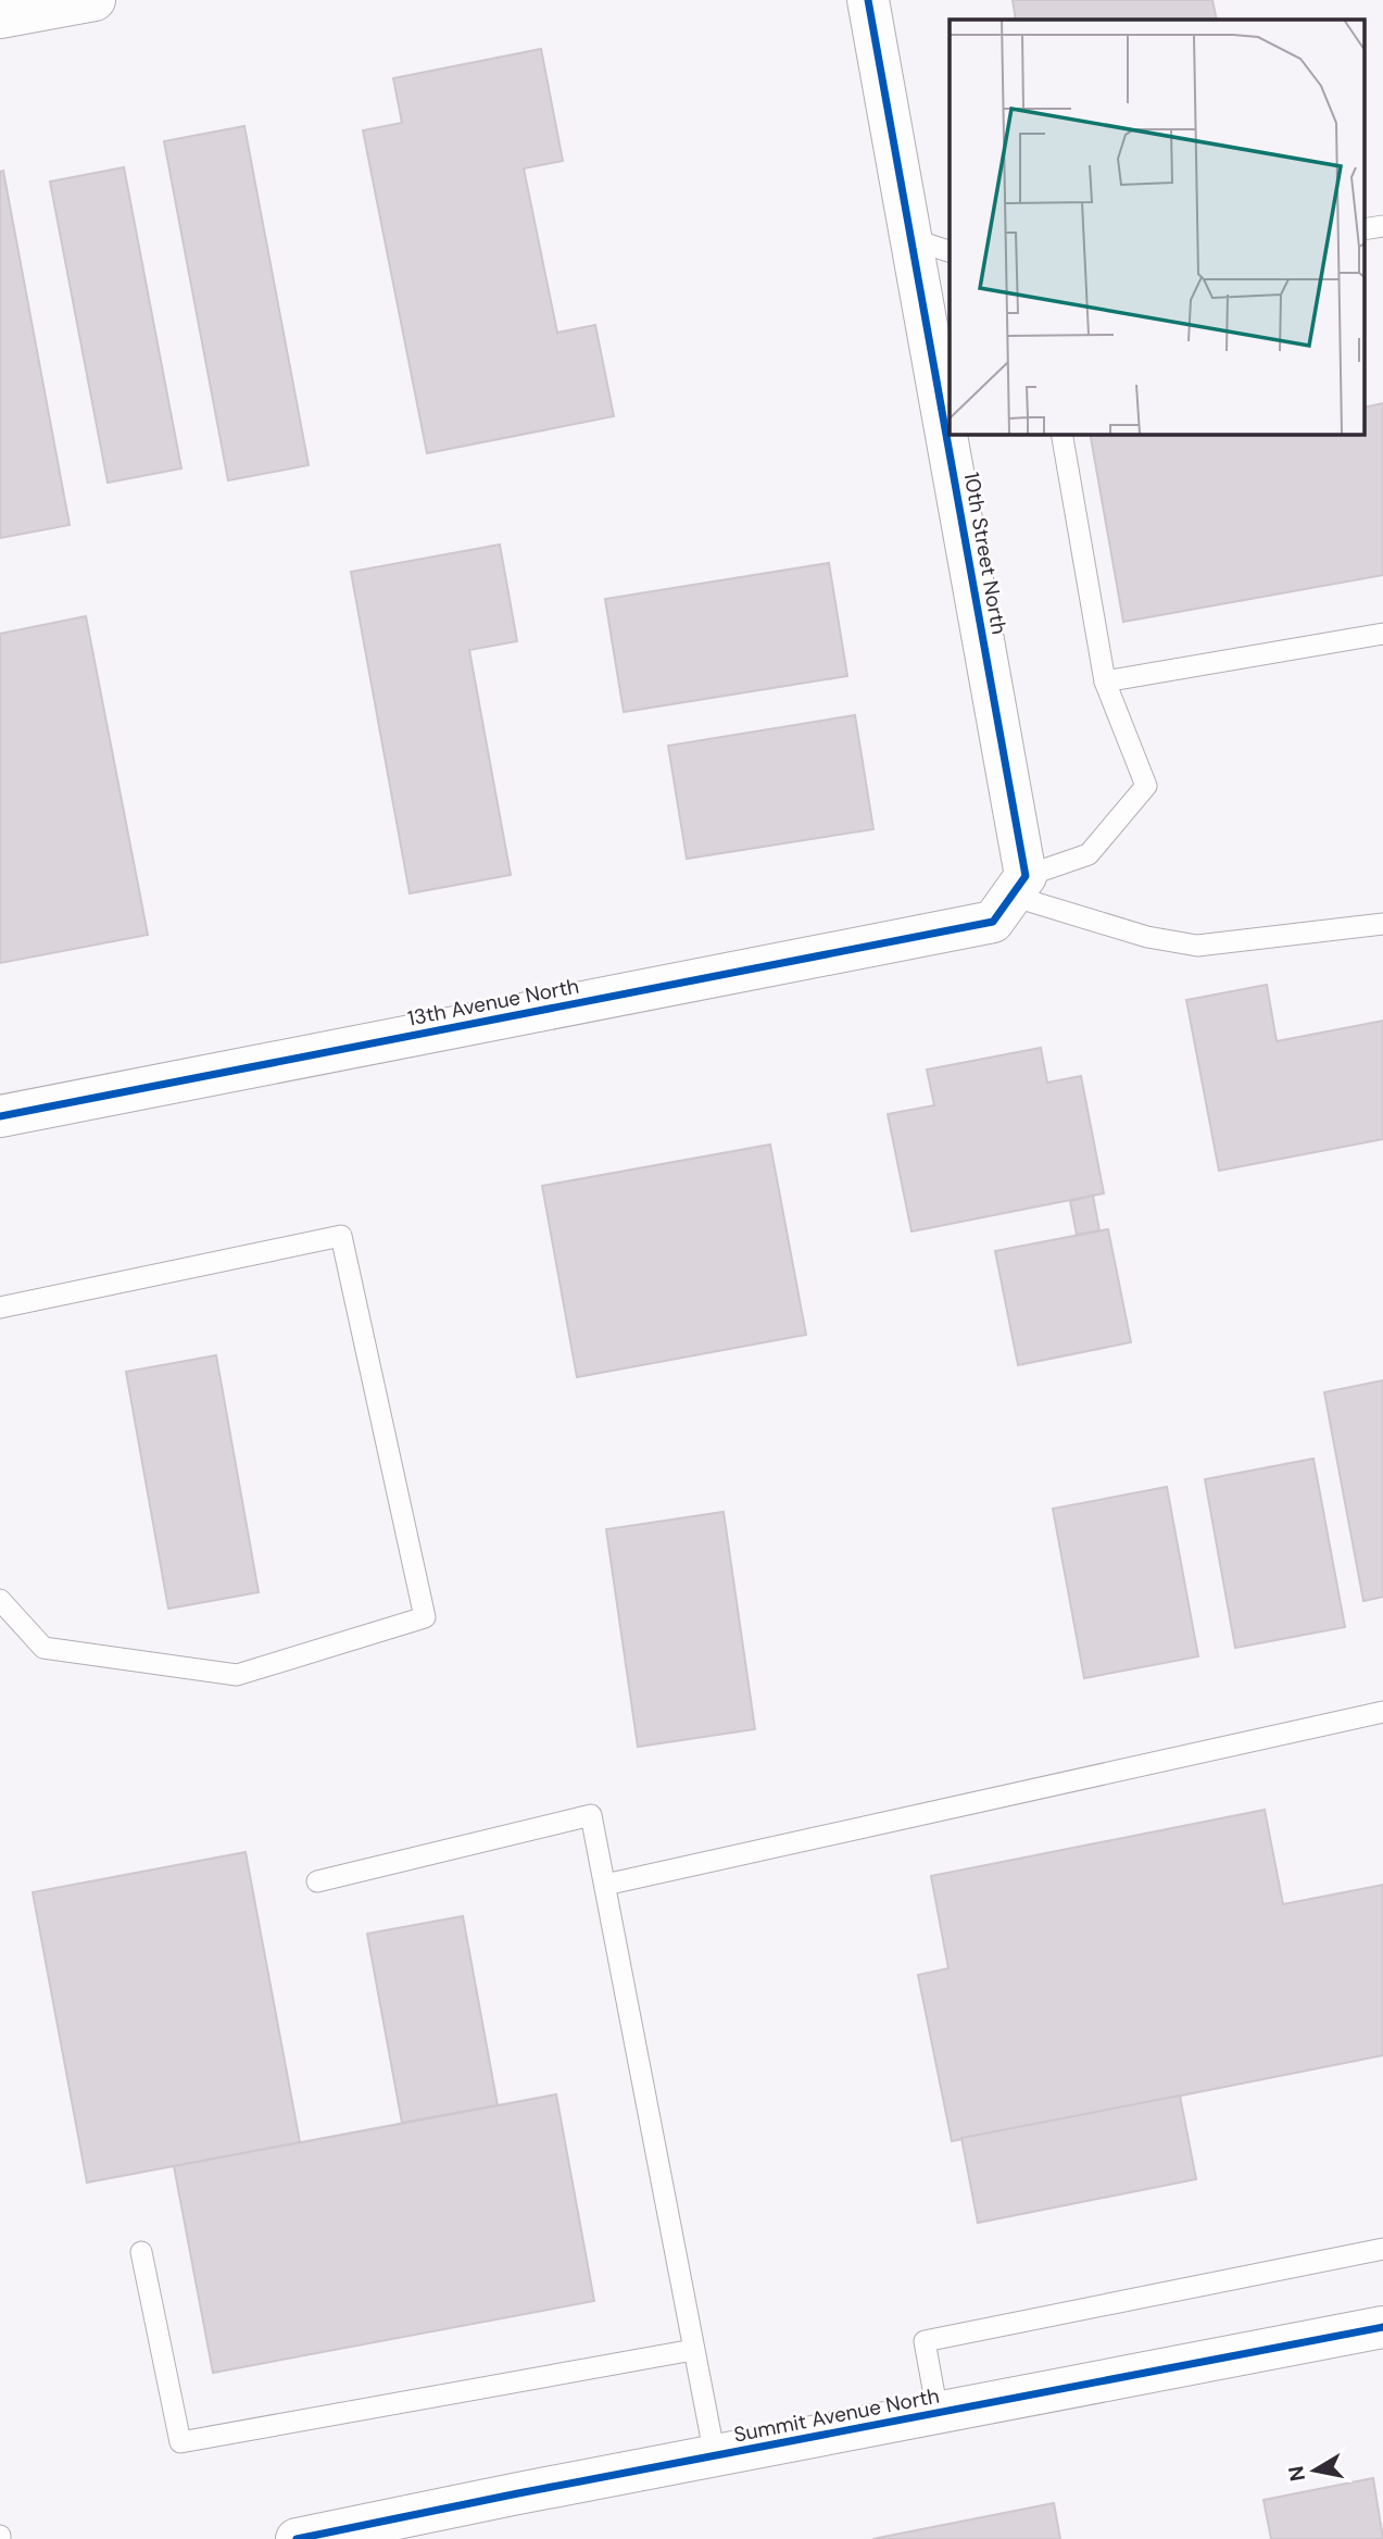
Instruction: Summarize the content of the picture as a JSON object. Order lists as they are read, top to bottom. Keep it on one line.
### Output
{"streets":{"street":["10th Street North","13th Avenue North","Summit Avenue North"]},"crossings":[["10th Street North","13th Avenue North"]],"north":"left"}
